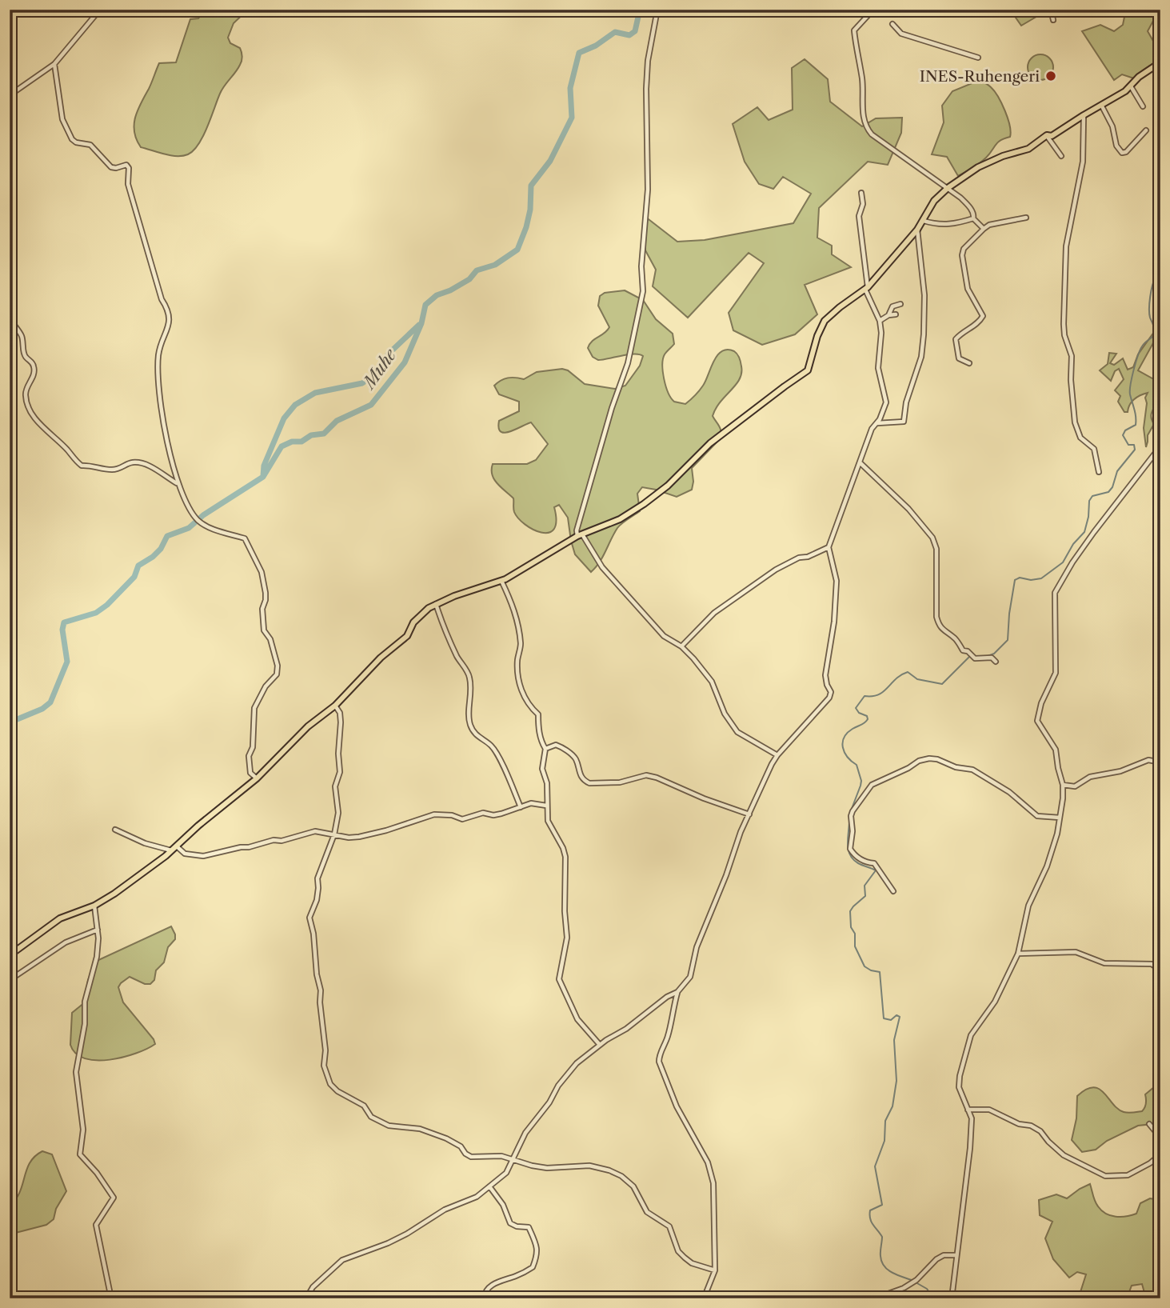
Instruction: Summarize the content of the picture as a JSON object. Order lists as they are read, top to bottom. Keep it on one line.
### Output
{"water":["Muhe"],"places":["INES-Ruhengeri"]}
